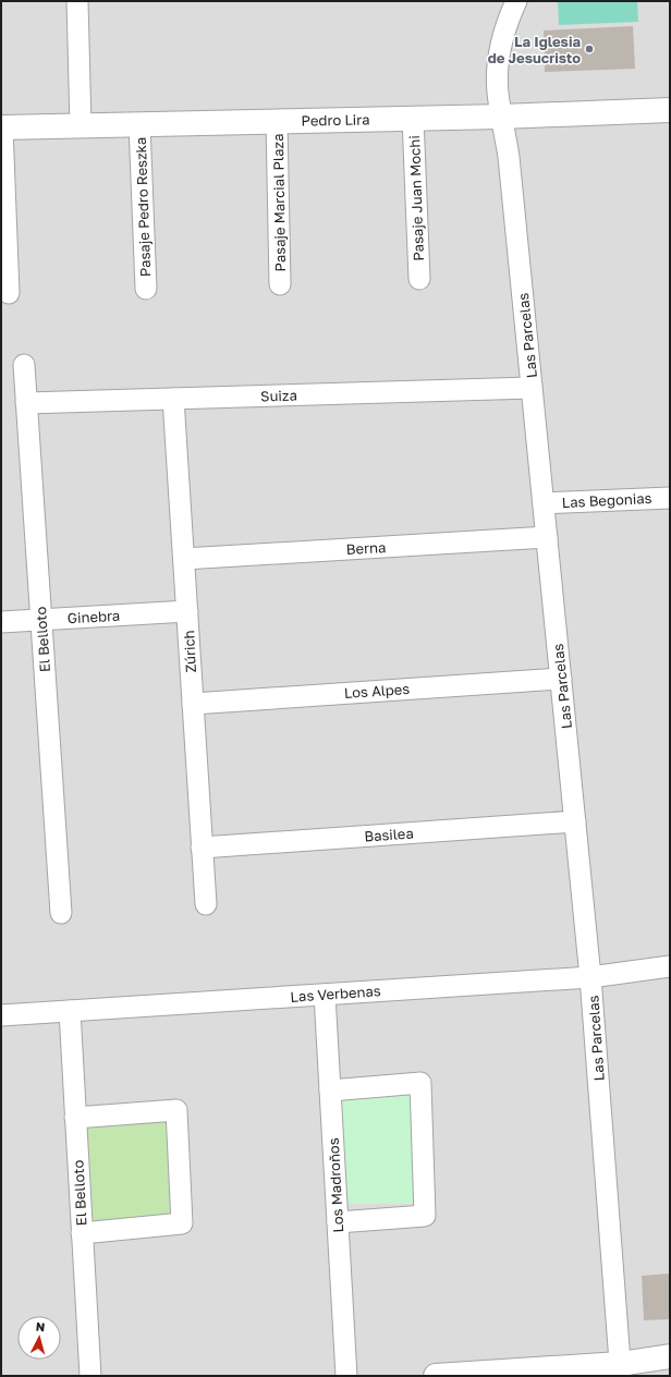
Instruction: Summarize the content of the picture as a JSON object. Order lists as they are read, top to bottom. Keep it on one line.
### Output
{"streets":{"street":["Pedro Lira","Pasaje Juan Mochi","Pasaje Marcial Plaza","Pasaje Pedro Reszka","Las Parcelas","Suiza","Las Begonias","Berna","Ginebra","El Belloto","Zúrich","Los Alpes","Basilea","Las Verbenas","Los Madroños"]},"crossings":[["Pedro Lira","Pasaje Juan Mochi"],["Pedro Lira","Pasaje Marcial Plaza"],["Pedro Lira","Pasaje Pedro Reszka"],["Pedro Lira","Las Parcelas"],["Las Parcelas","Suiza"],["Las Parcelas","Las Begonias"],["Las Parcelas","Berna"],["Las Parcelas","Los Alpes"],["Las Parcelas","Basilea"],["Las Parcelas","Las Verbenas"],["Suiza","El Belloto"],["Suiza","Zúrich"],["Berna","Zúrich"],["Ginebra","El Belloto"],["Ginebra","Zúrich"],["El Belloto","Las Verbenas"],["Zúrich","Los Alpes"],["Zúrich","Basilea"],["Las Verbenas","Los Madroños"]],"places":["La Iglesia de Jesucristo"],"north":"top"}
